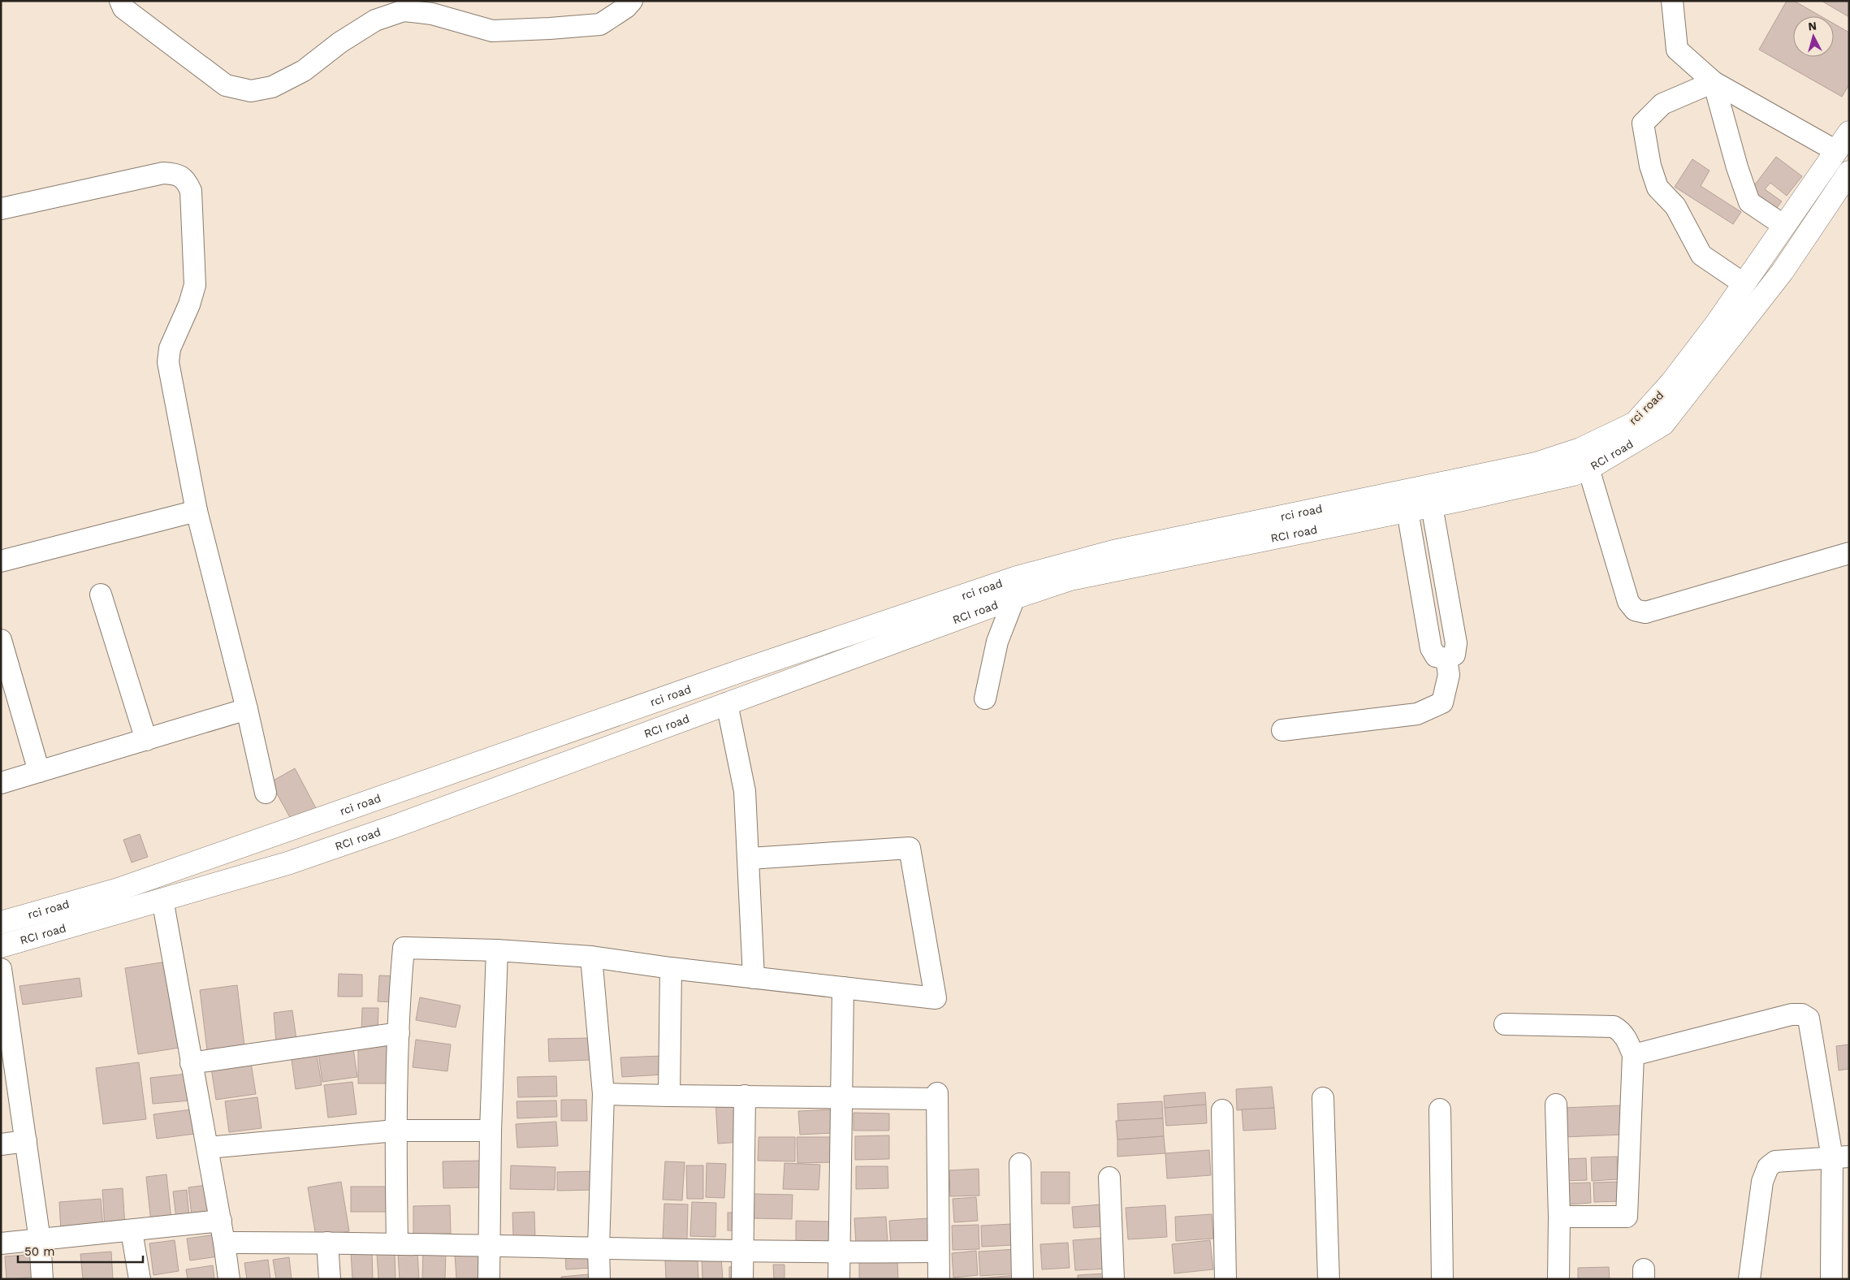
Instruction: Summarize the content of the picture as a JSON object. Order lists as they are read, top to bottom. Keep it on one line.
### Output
{"streets":{"main road":["rci road","RCI road"]},"crossings":[["rci road","RCI road"]],"scale_bar":"50 m","north":"top"}
